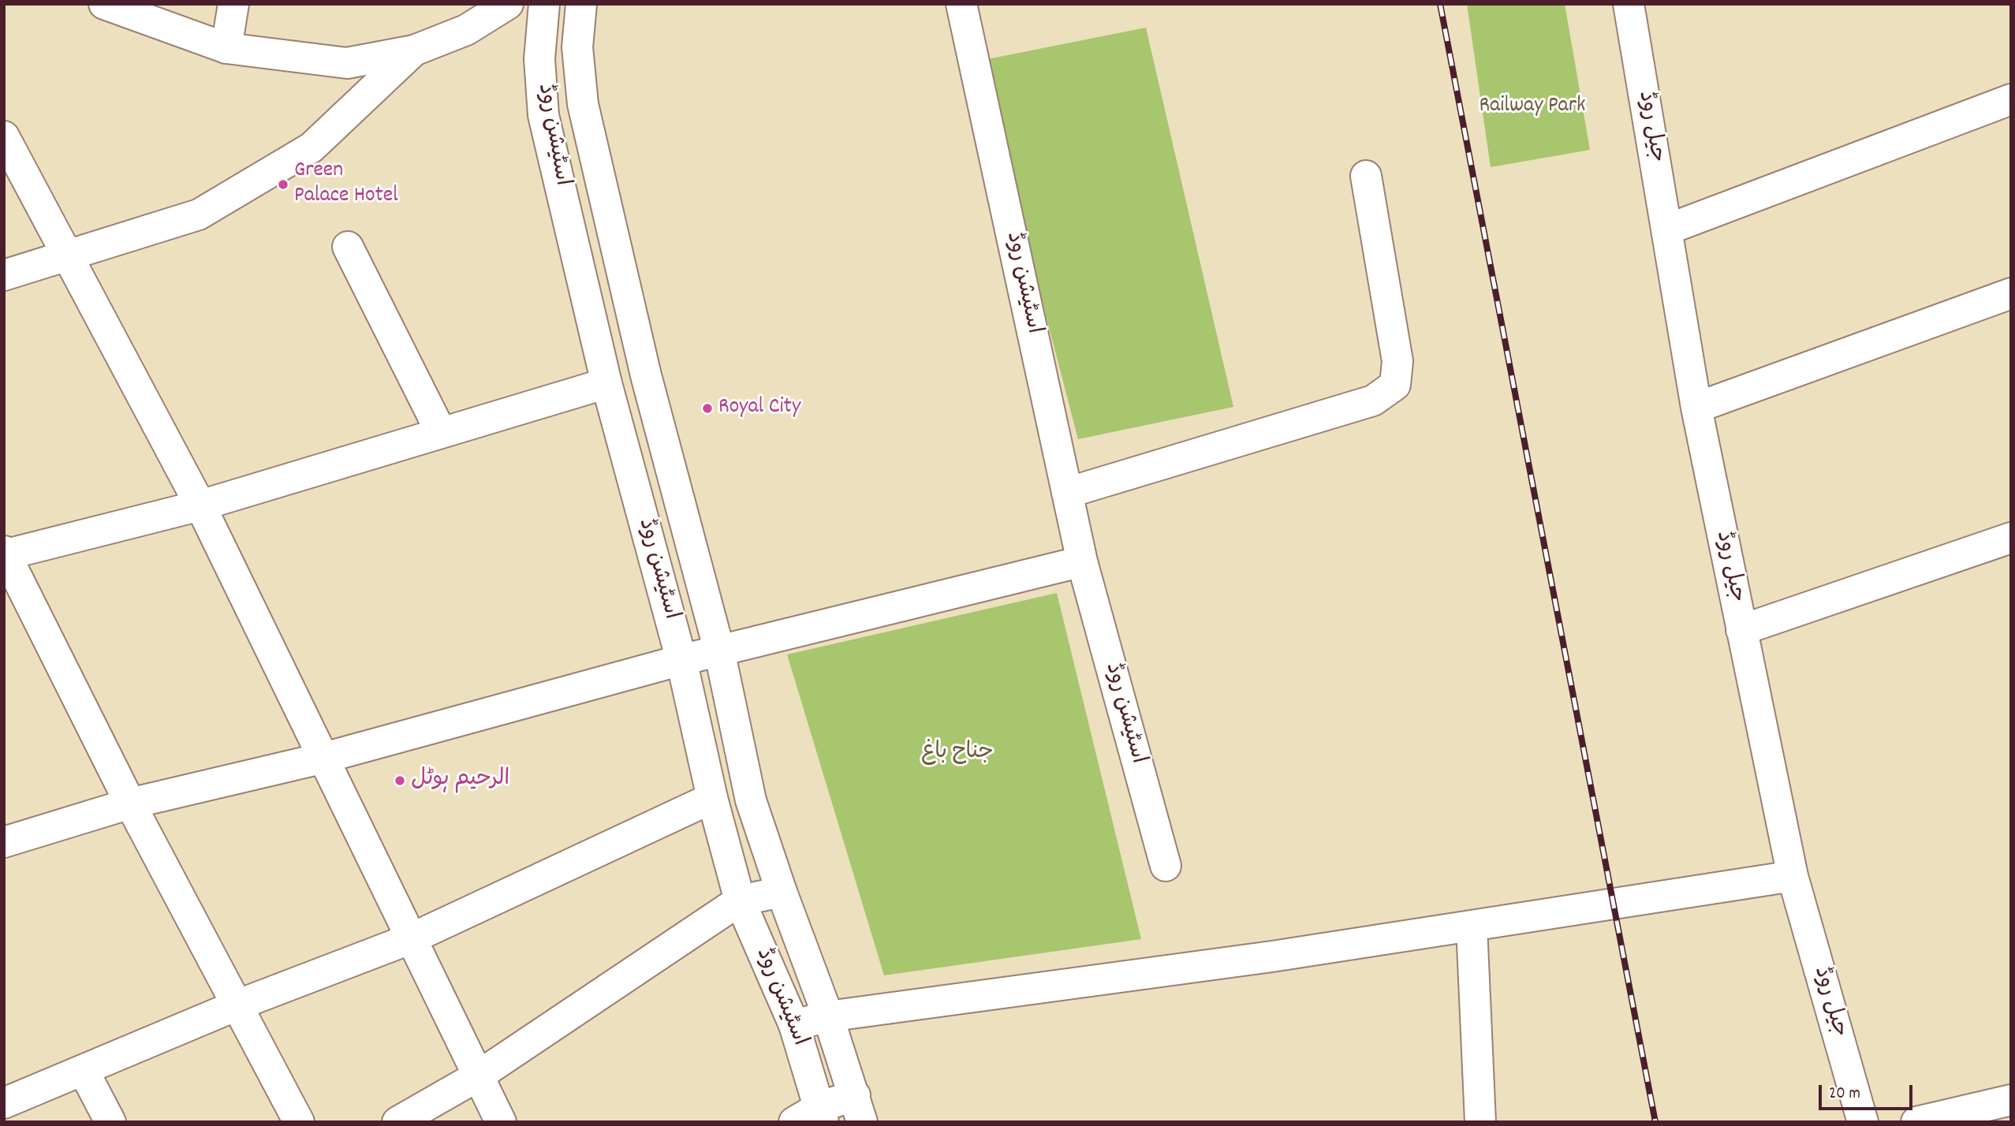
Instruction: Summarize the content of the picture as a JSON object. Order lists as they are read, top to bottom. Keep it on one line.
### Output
{"streets":{"street":["جیل روڈ","اسٹیشن روڈ"]},"parks":["Railway Park","جناح باغ"],"places":["Green Palace Hotel","Royal City","الرحیم ہوٹل"],"scale_bar":"20 m"}
